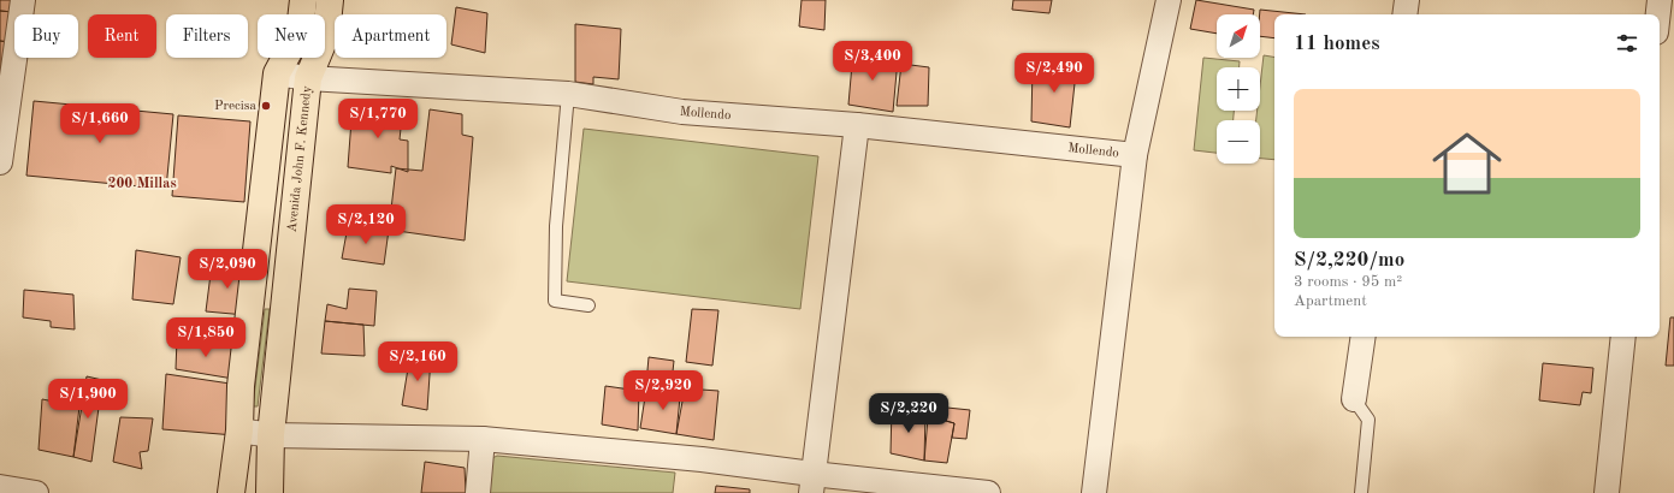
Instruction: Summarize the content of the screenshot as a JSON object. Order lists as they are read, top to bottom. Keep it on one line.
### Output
{"streets":{"main road":["Avenida John F. Kennedy"],"street":["Mollendo"]},"crossings":[["Mollendo","Avenida John F. Kennedy"]],"districts":["200 Millas"],"places":["Precisa"],"north":"top right","page":{"map_buttons":["+","−"],"chip":["Buy","Rent","Filters","New","Apartment"],"heading":"11 homes","price":["S/3,400","S/2,490","S/1,770","S/1,660","S/2,120","S/2,090","S/1,850","S/2,160","S/2,920","S/1,900","S/2,220"],"list":[{"name":"S/2,220/mo","note":"3 rooms · 95 m² · Apartment"}]}}
